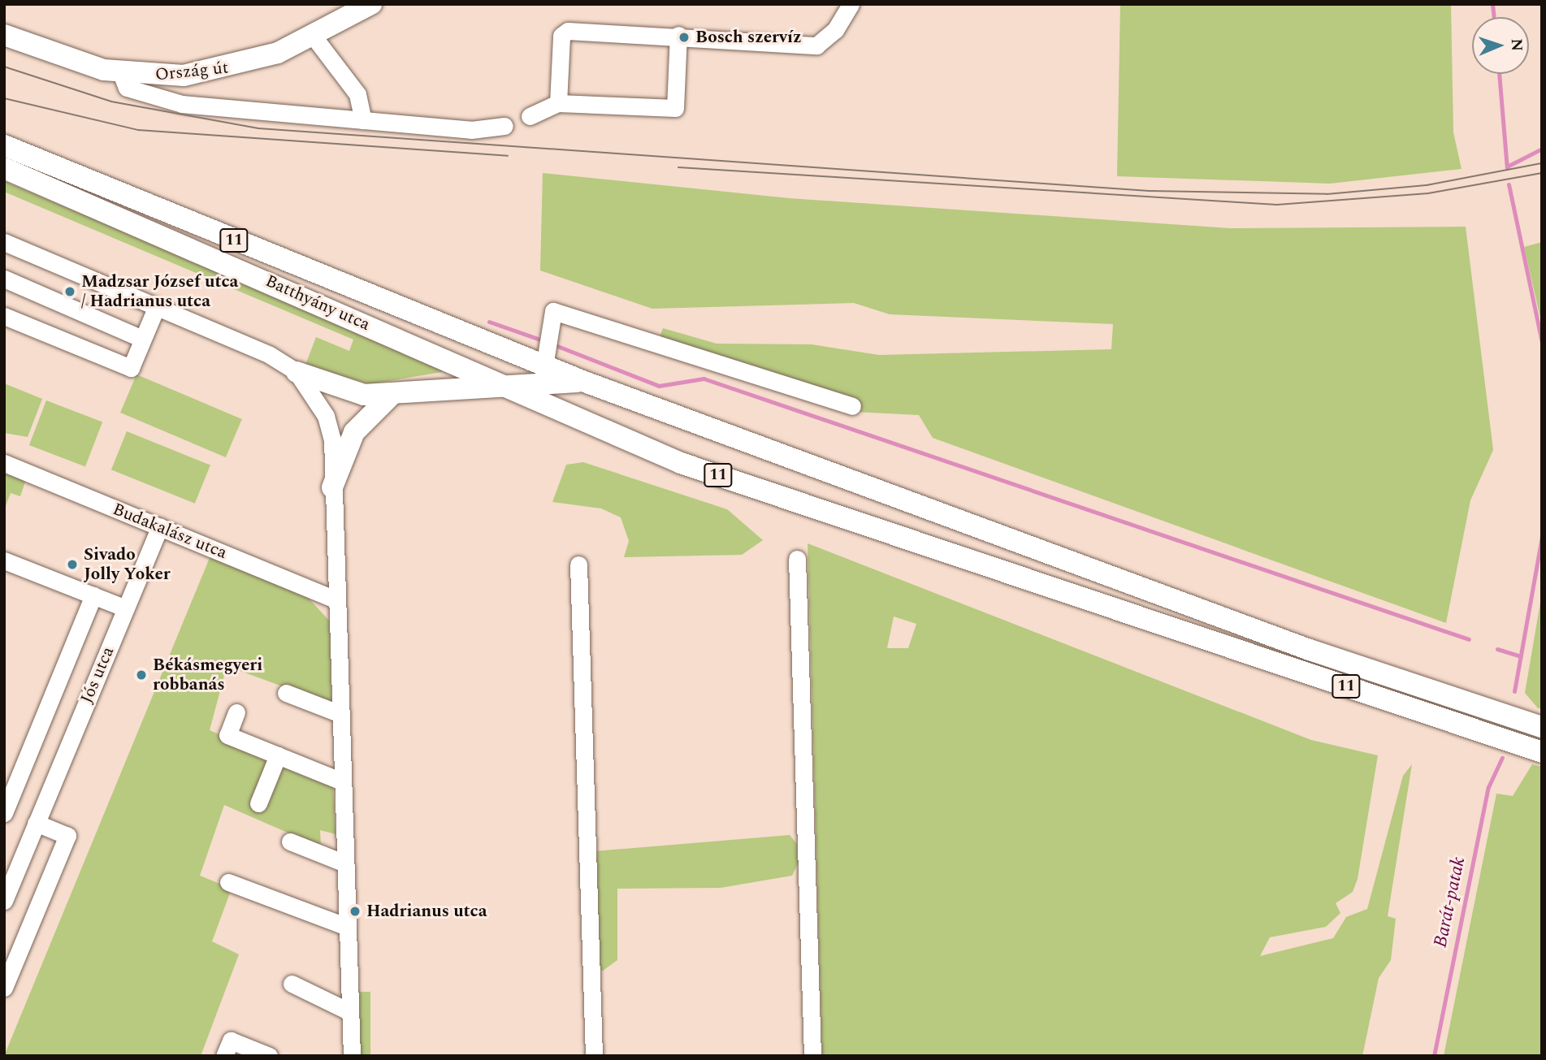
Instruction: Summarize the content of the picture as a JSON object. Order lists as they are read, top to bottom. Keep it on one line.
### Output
{"streets":{"main road":["Ország út","11","Batthyány utca"],"street":["Budakalász utca","Jós utca"]},"crossings":[["11","Batthyány utca"],["Budakalász utca","Jós utca"]],"water":["Barát-patak"],"places":["Bosch szervíz","Madzsar József utca / Hadrianus utca","Sivado Jolly Yoker","Békásmegyeri robbanás","Hadrianus utca"],"north":"right"}
